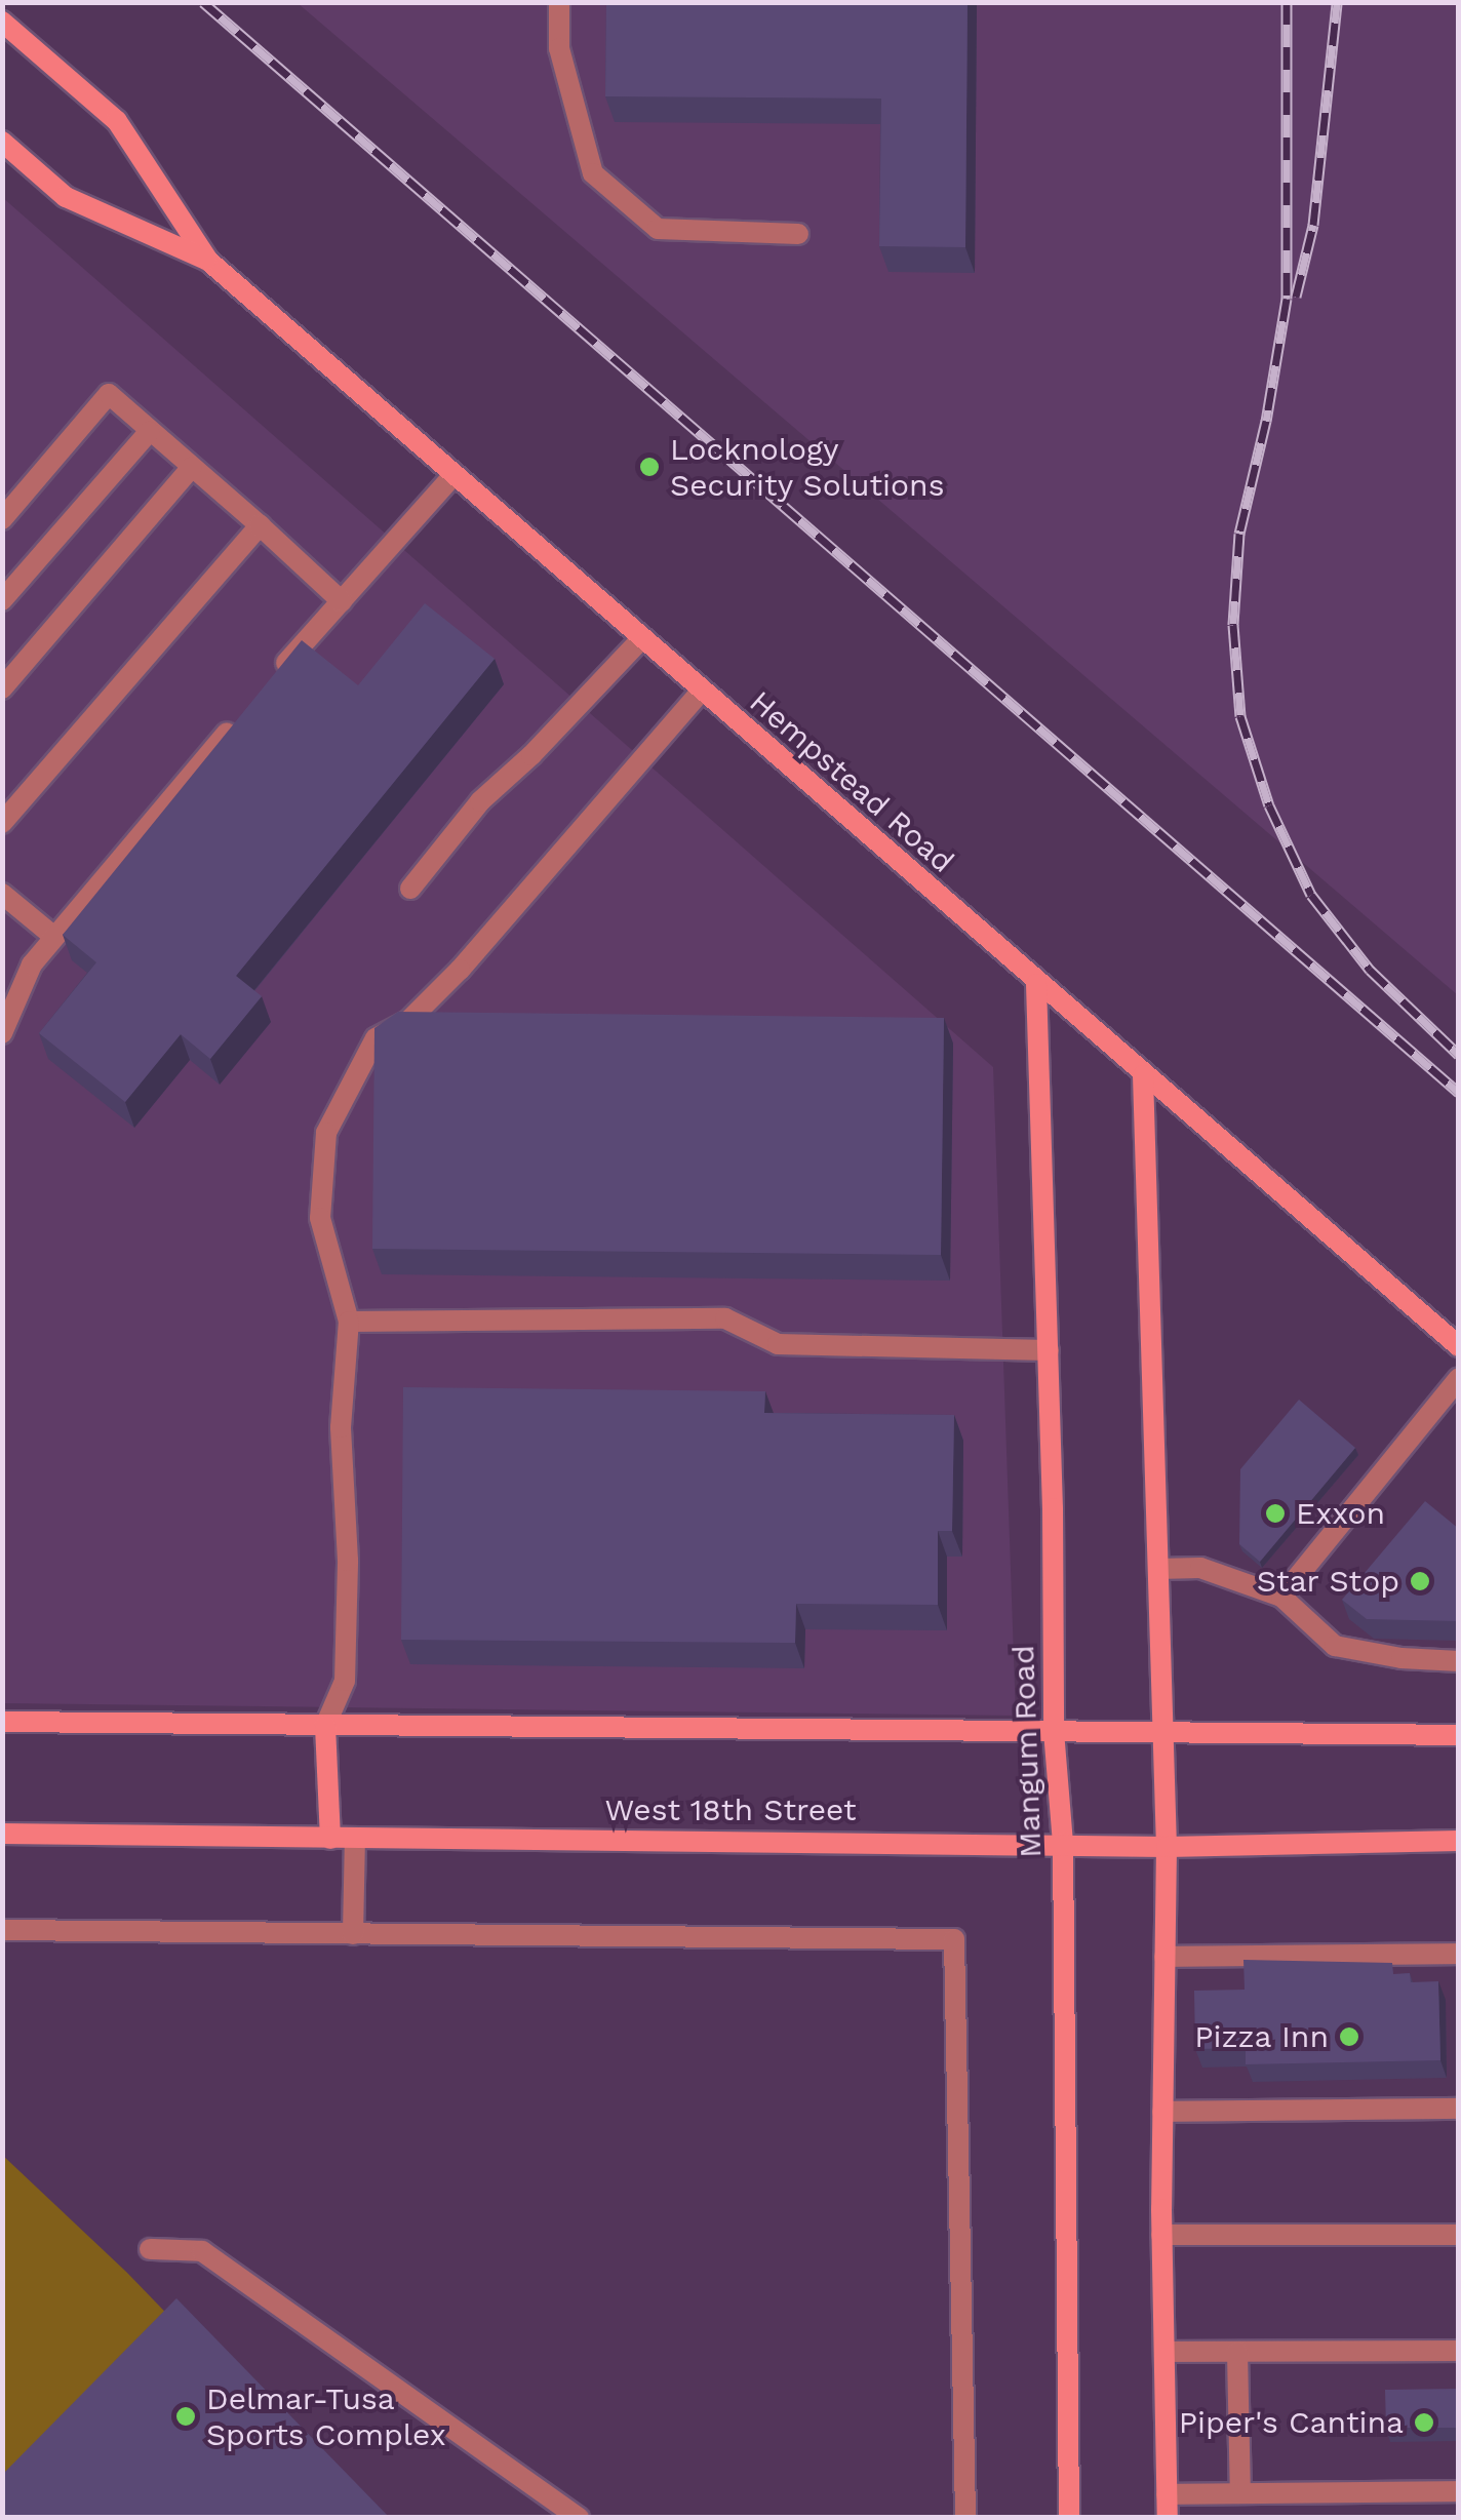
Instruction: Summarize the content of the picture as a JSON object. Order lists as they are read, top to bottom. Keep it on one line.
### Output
{"streets":{"main road":["Hempstead Road","Mangum Road","West 18th Street"]},"crossings":[["Hempstead Road","Mangum Road"],["Mangum Road","West 18th Street"]],"places":["Locknology Security Solutions","Exxon","Star Stop","Pizza Inn","Delmar-Tusa Sports Complex","Piper's Cantina"]}
